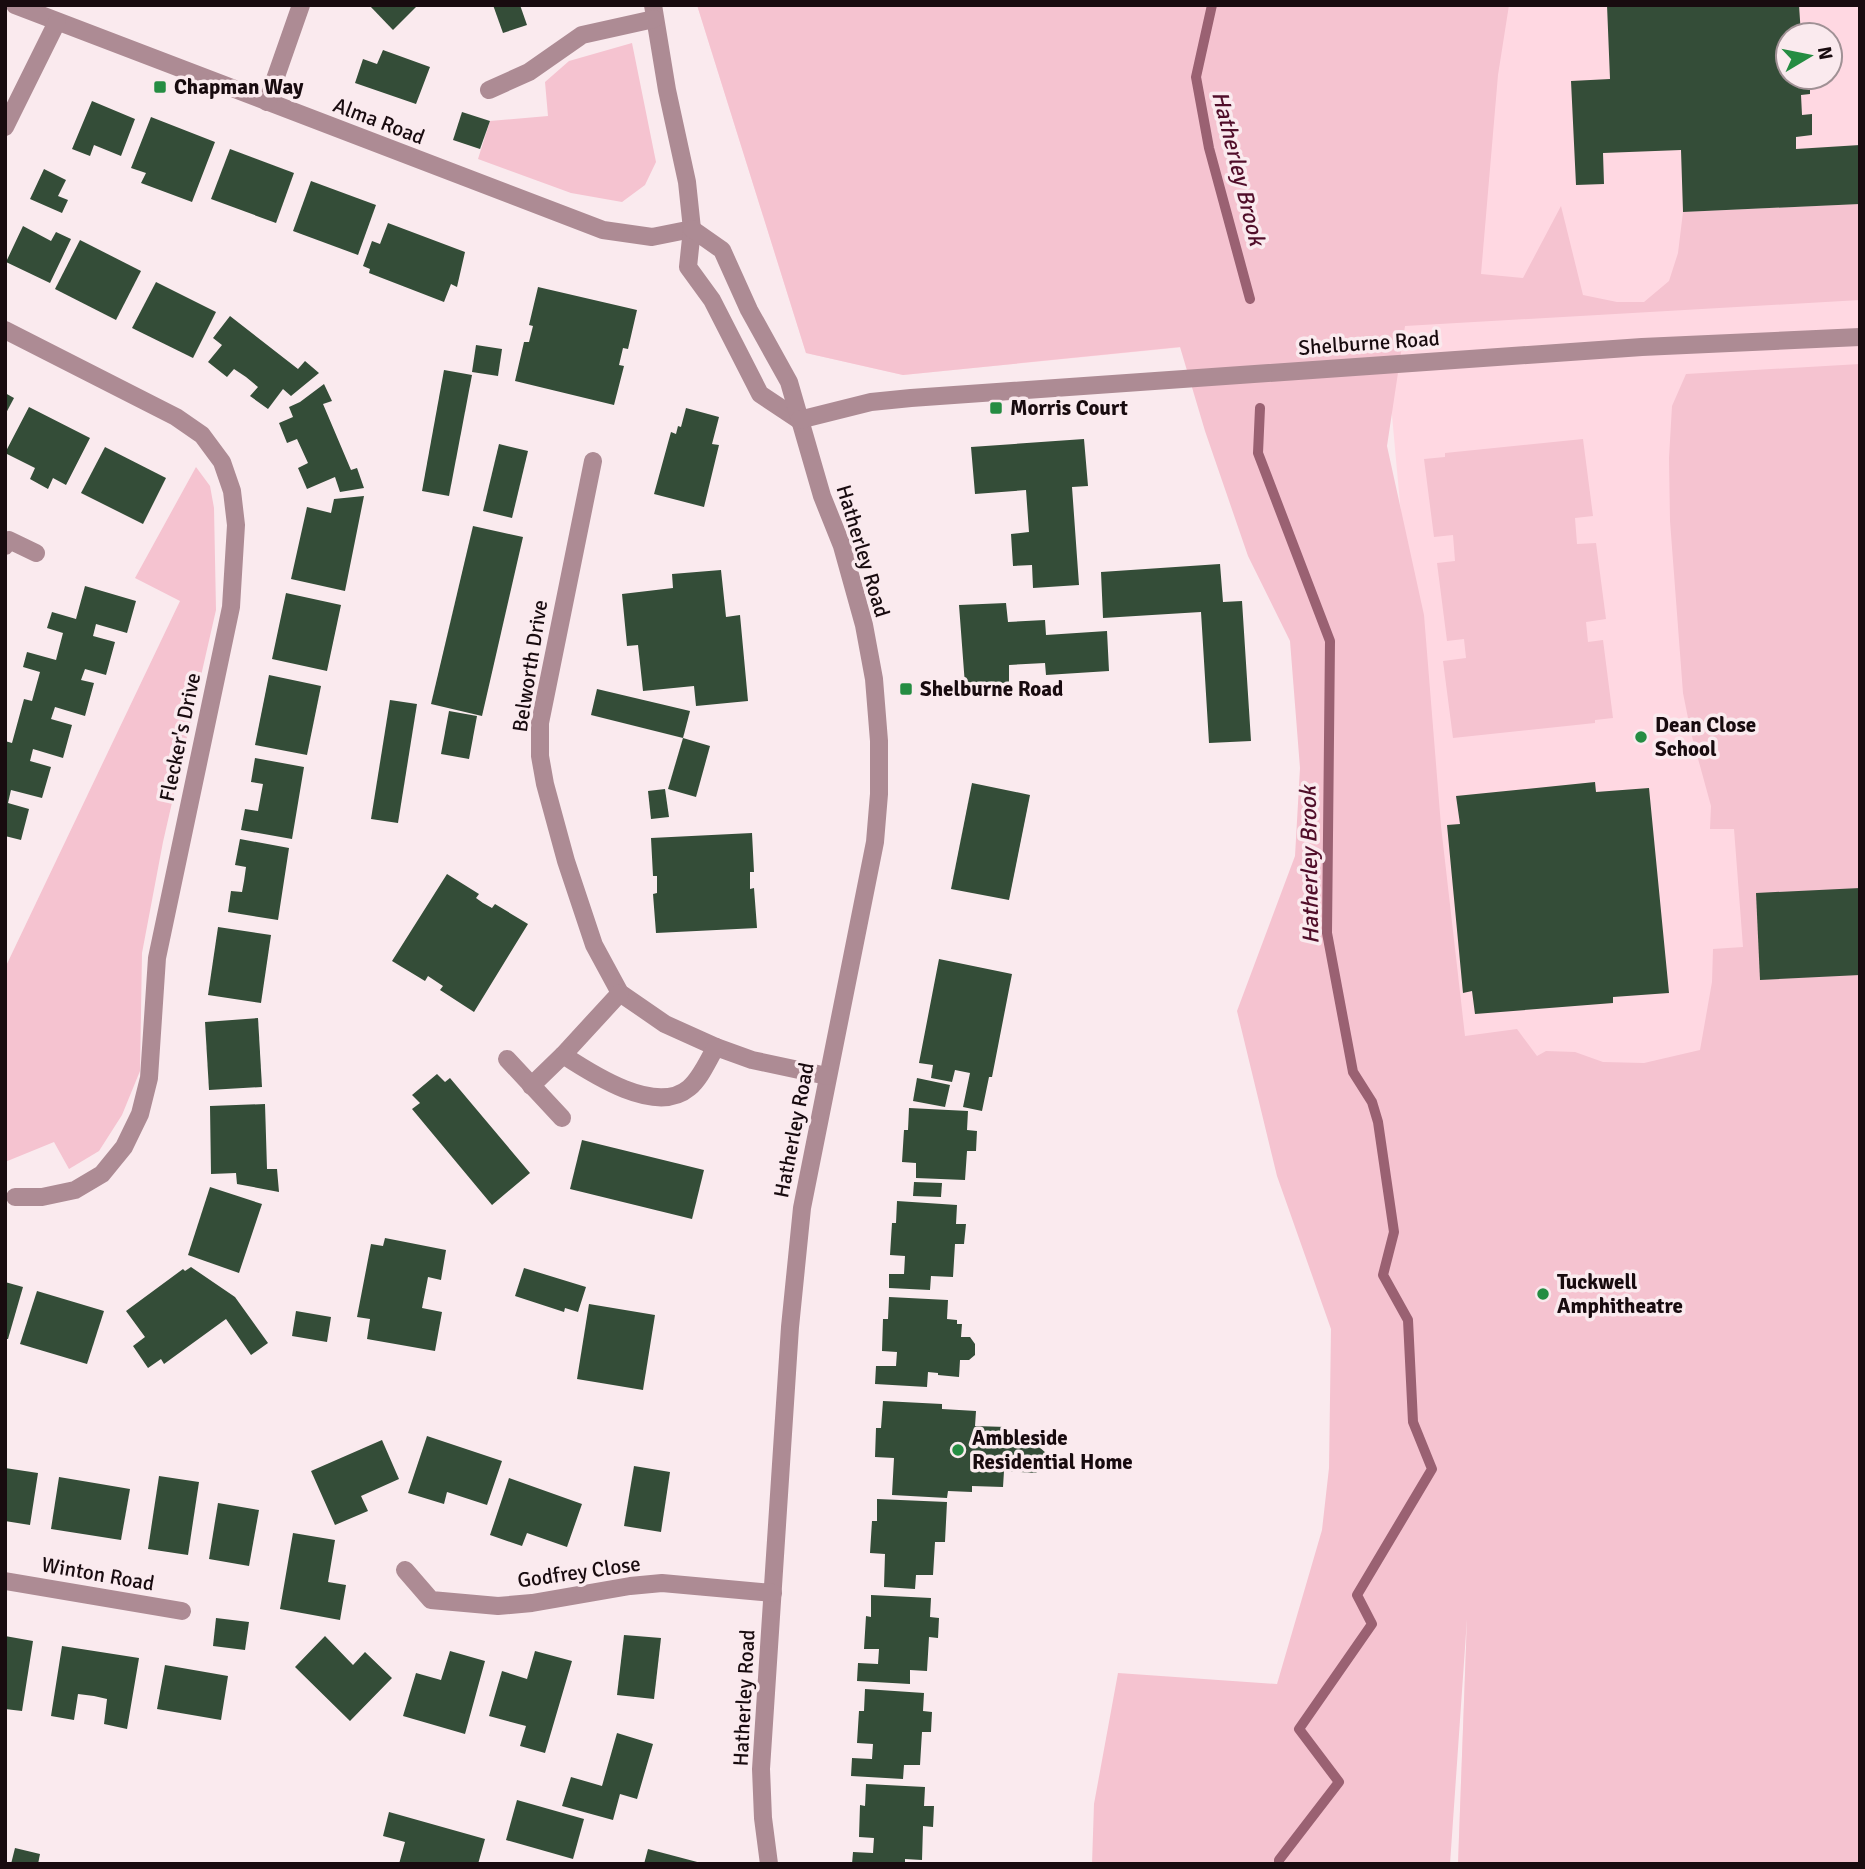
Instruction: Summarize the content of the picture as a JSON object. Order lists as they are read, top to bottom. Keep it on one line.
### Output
{"streets":{"street":["Alma Road","Shelburne Road","Hatherley Road","Belworth Drive","Flecker's Drive","Godfrey Close","Winton Road"]},"crossings":[["Alma Road","Hatherley Road"],["Shelburne Road","Hatherley Road"],["Hatherley Road","Belworth Drive"],["Hatherley Road","Godfrey Close"]],"water":["Hatherley Brook"],"places":{"transit":["Chapman Way","Morris Court","Shelburne Road"],"other":["Dean Close School","Tuckwell Amphitheatre","Ambleside Residential Home"]},"north":"right"}
